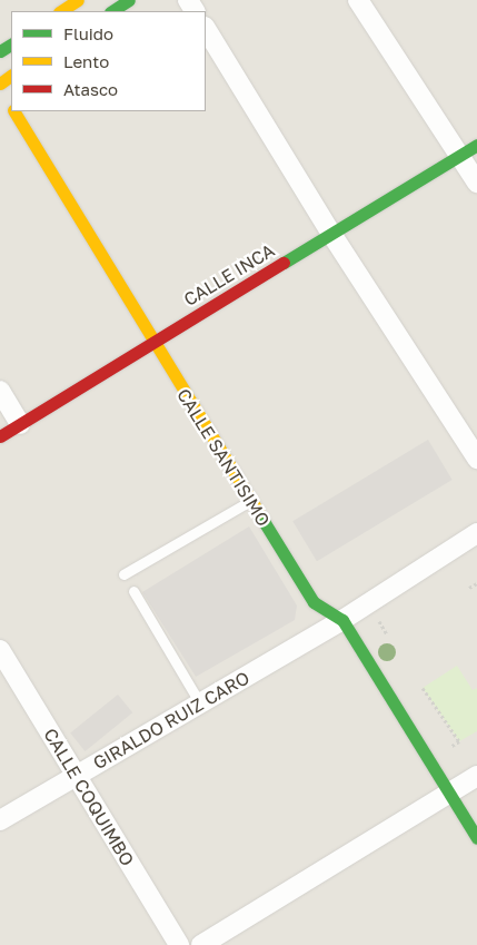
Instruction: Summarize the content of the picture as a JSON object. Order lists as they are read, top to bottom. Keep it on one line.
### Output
{"streets":{"main road":["CALLE INCA","CALLE SANTISIMO"],"street":["GIRALDO RUIZ CARO","CALLE COQUIMBO"]},"crossings":[["CALLE INCA","CALLE SANTISIMO"],["CALLE SANTISIMO","GIRALDO RUIZ CARO"],["GIRALDO RUIZ CARO","CALLE COQUIMBO"]],"legend":["Fluido","Lento","Atasco"]}
